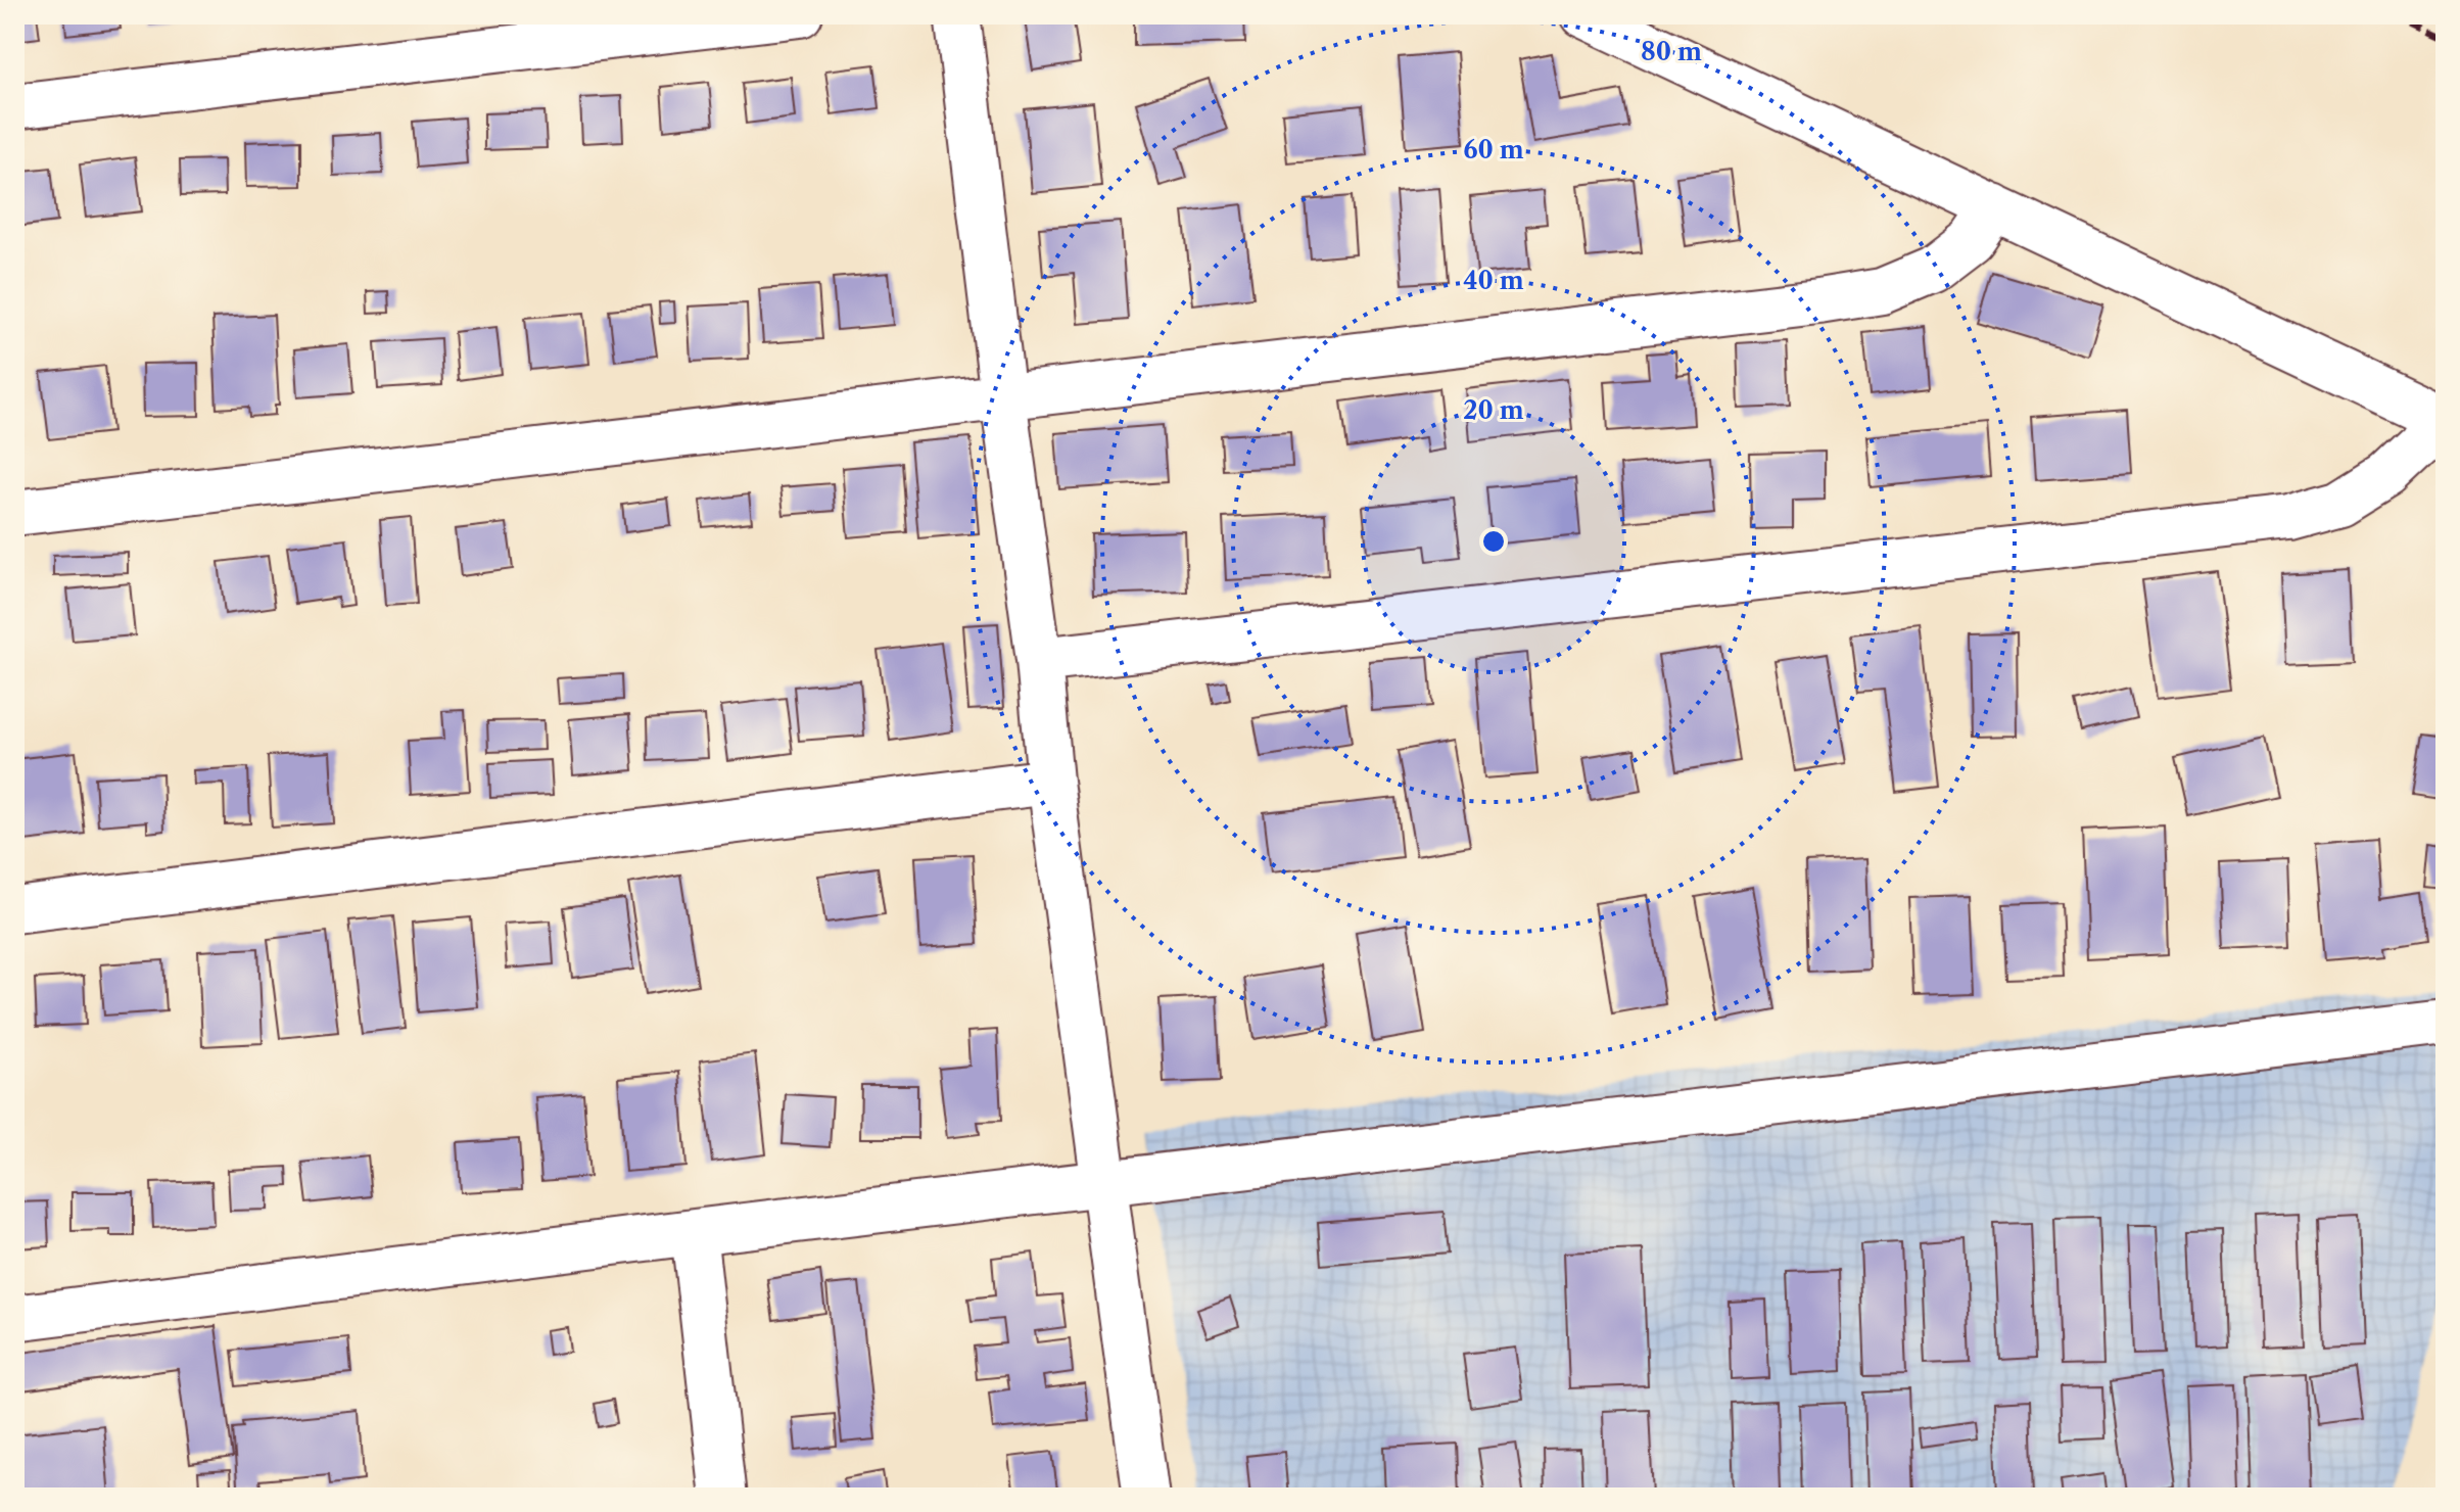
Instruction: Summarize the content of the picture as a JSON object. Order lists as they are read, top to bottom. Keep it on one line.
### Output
{"rings":["80 m","60 m","40 m","20 m"]}
